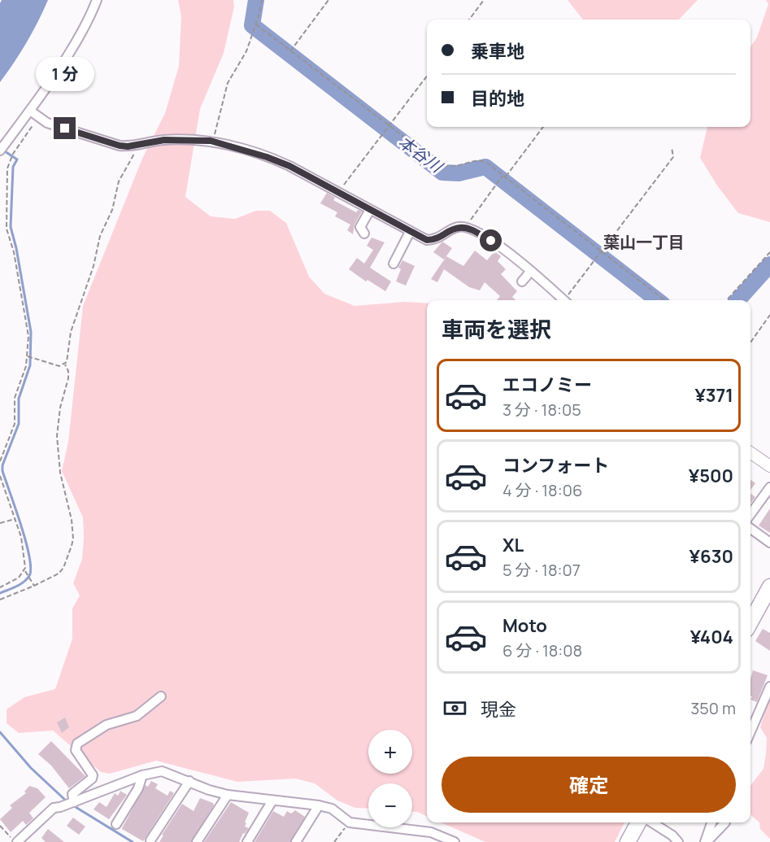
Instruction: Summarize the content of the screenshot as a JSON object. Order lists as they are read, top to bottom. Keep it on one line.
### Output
{"districts":["葉山一丁目"],"water":["本谷川"],"page":{"banner":["乗車地","目的地"],"bubble":"1 分","heading":"車両を選択","list":[{"name":"エコノミー","note":"3 分 · 18:05","value":"¥371"},{"name":"コンフォート","note":"4 分 · 18:06","value":"¥500"},{"name":"XL","note":"5 分 · 18:07","value":"¥630"},{"name":"Moto","note":"6 分 · 18:08","value":"¥404"}],"pay":["現金","350 m"],"map_buttons":["+","−"],"buttons":"確定"}}
